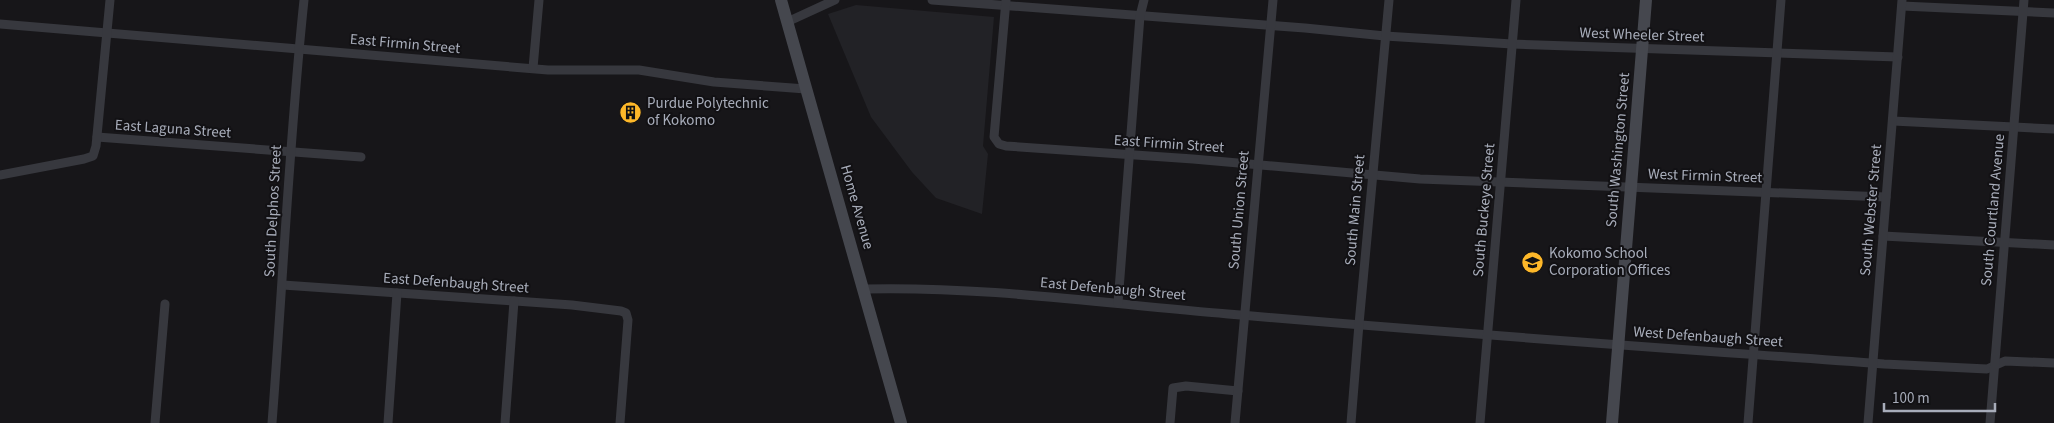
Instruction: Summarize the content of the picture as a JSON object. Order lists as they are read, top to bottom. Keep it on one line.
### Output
{"streets":{"main road":["South Washington Street","Home Avenue"],"street":["West Wheeler Street","East Firmin Street","East Laguna Street","West Firmin Street","South Union Street","South Main Street","South Buckeye Street","South Webster Street","South Courtland Avenue","South Delphos Street","East Defenbaugh Street","West Defenbaugh Street"]},"crossings":[["West Wheeler Street","East Firmin Street"],["West Wheeler Street","South Washington Street"],["West Wheeler Street","South Union Street"],["West Wheeler Street","South Main Street"],["West Wheeler Street","South Buckeye Street"],["West Wheeler Street","South Webster Street"],["East Firmin Street","West Firmin Street"],["East Firmin Street","Home Avenue"],["East Firmin Street","South Union Street"],["East Firmin Street","South Main Street"],["East Firmin Street","South Delphos Street"],["East Laguna Street","South Delphos Street"],["South Washington Street","West Firmin Street"],["South Washington Street","West Defenbaugh Street"],["West Firmin Street","South Main Street"],["West Firmin Street","South Buckeye Street"],["West Firmin Street","South Webster Street"],["Home Avenue","East Defenbaugh Street"],["South Union Street","East Defenbaugh Street"],["South Main Street","East Defenbaugh Street"],["South Main Street","West Defenbaugh Street"],["South Buckeye Street","West Defenbaugh Street"],["South Webster Street","West Defenbaugh Street"],["South Courtland Avenue","West Defenbaugh Street"],["South Delphos Street","East Defenbaugh Street"],["East Defenbaugh Street","West Defenbaugh Street"]],"places":{"building":["Purdue Polytechnic of Kokomo"],"school or university":["Kokomo School Corporation Offices"]},"scale_bar":"100 m"}
